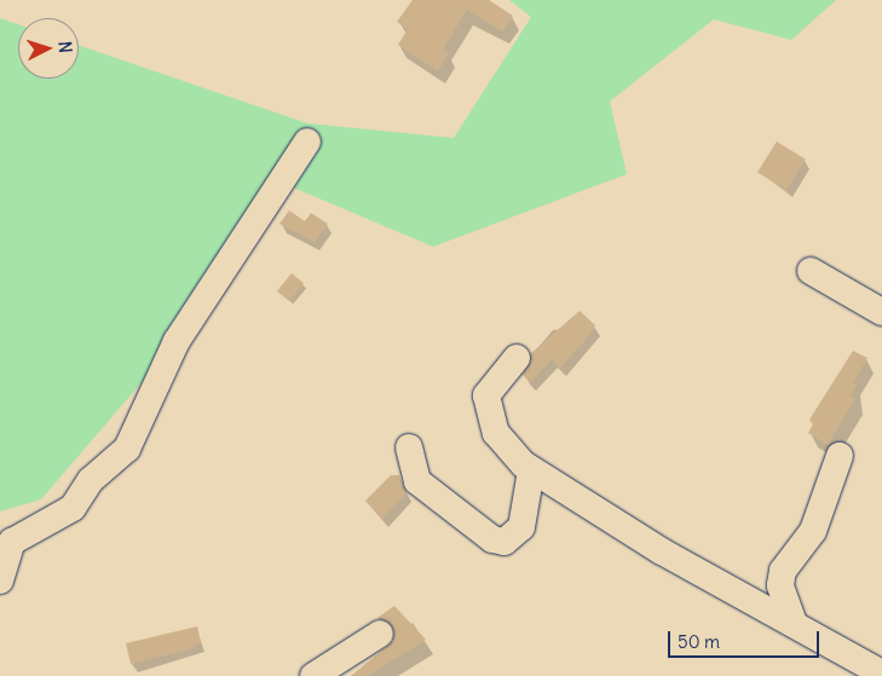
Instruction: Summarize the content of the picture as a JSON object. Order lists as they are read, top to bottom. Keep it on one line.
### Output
{"scale_bar":"50 m","north":"right"}
